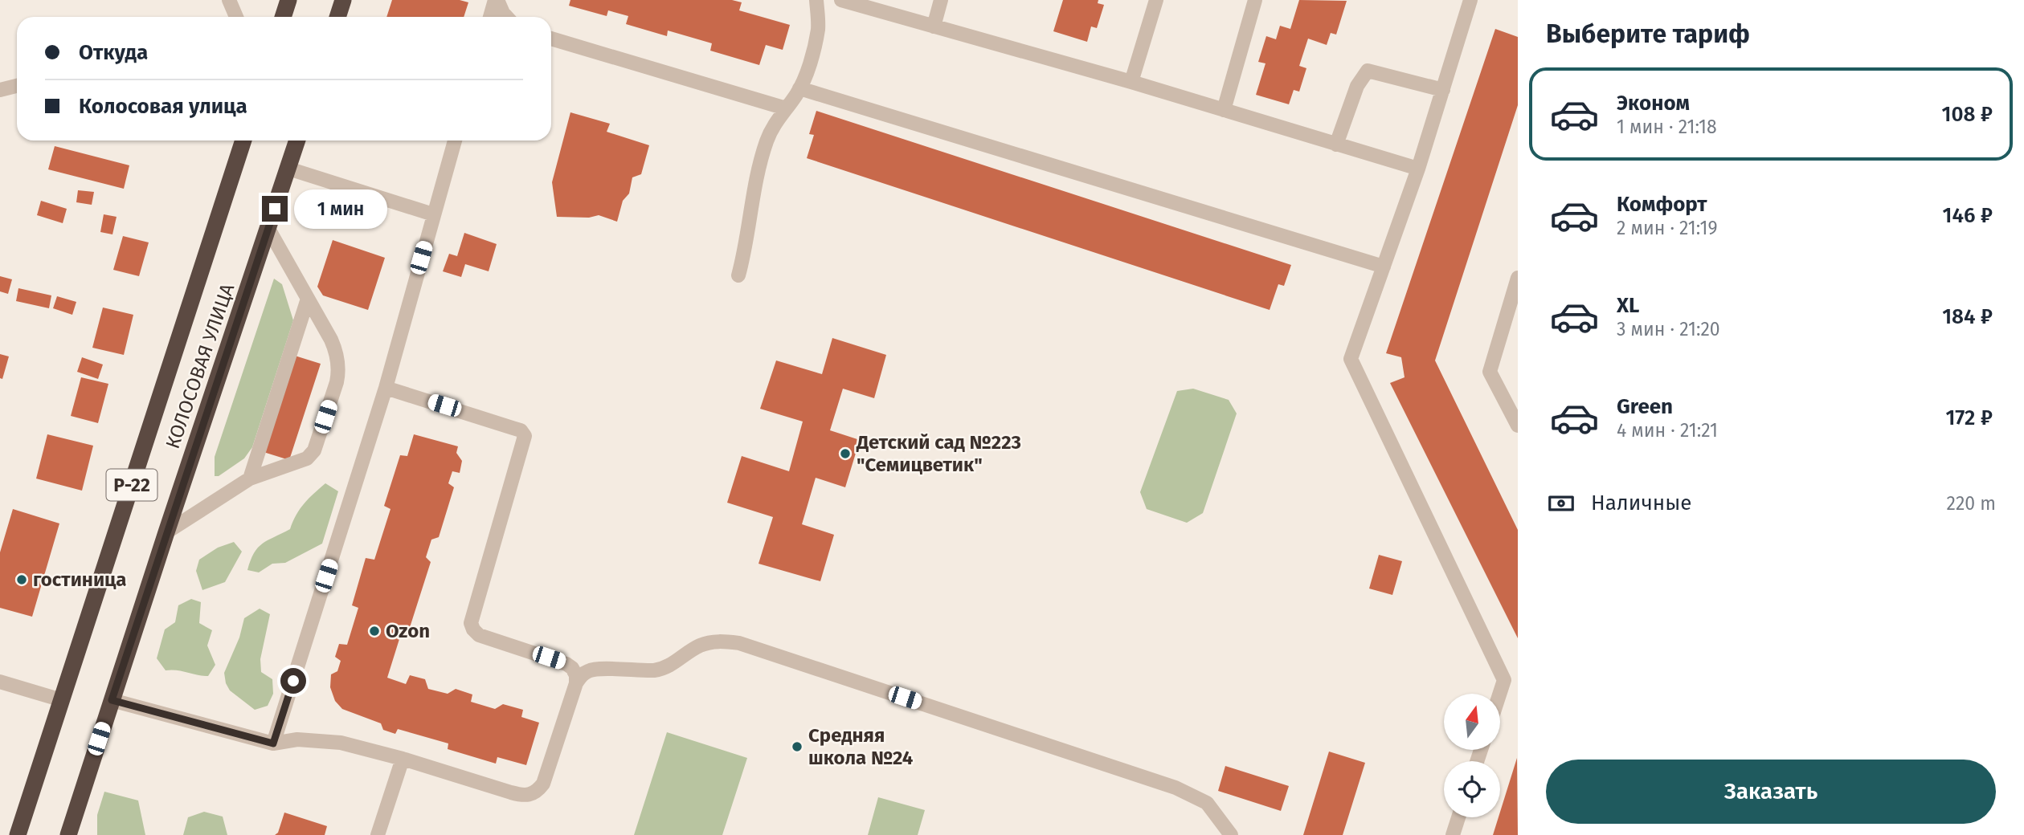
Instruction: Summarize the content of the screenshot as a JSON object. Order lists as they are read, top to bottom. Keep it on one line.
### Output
{"streets":{"highway":["КОЛОСОВАЯ УЛИЦА","Р-22"]},"places":["Детский сад №223 \"Семицветик\"","гостиница","Ozon","Средняя школа №24"],"north":"top","page":{"heading":"Выберите тариф","banner":["Откуда","Колосовая улица"],"list":[{"name":"Эконом","note":"1 мин · 21:18","value":"108 ₽"},{"name":"Комфорт","note":"2 мин · 21:19","value":"146 ₽"},{"name":"XL","note":"3 мин · 21:20","value":"184 ₽"},{"name":"Green","note":"4 мин · 21:21","value":"172 ₽"}],"bubble":"1 мин","pay":["Наличные","220 m"],"buttons":"Заказать"}}
